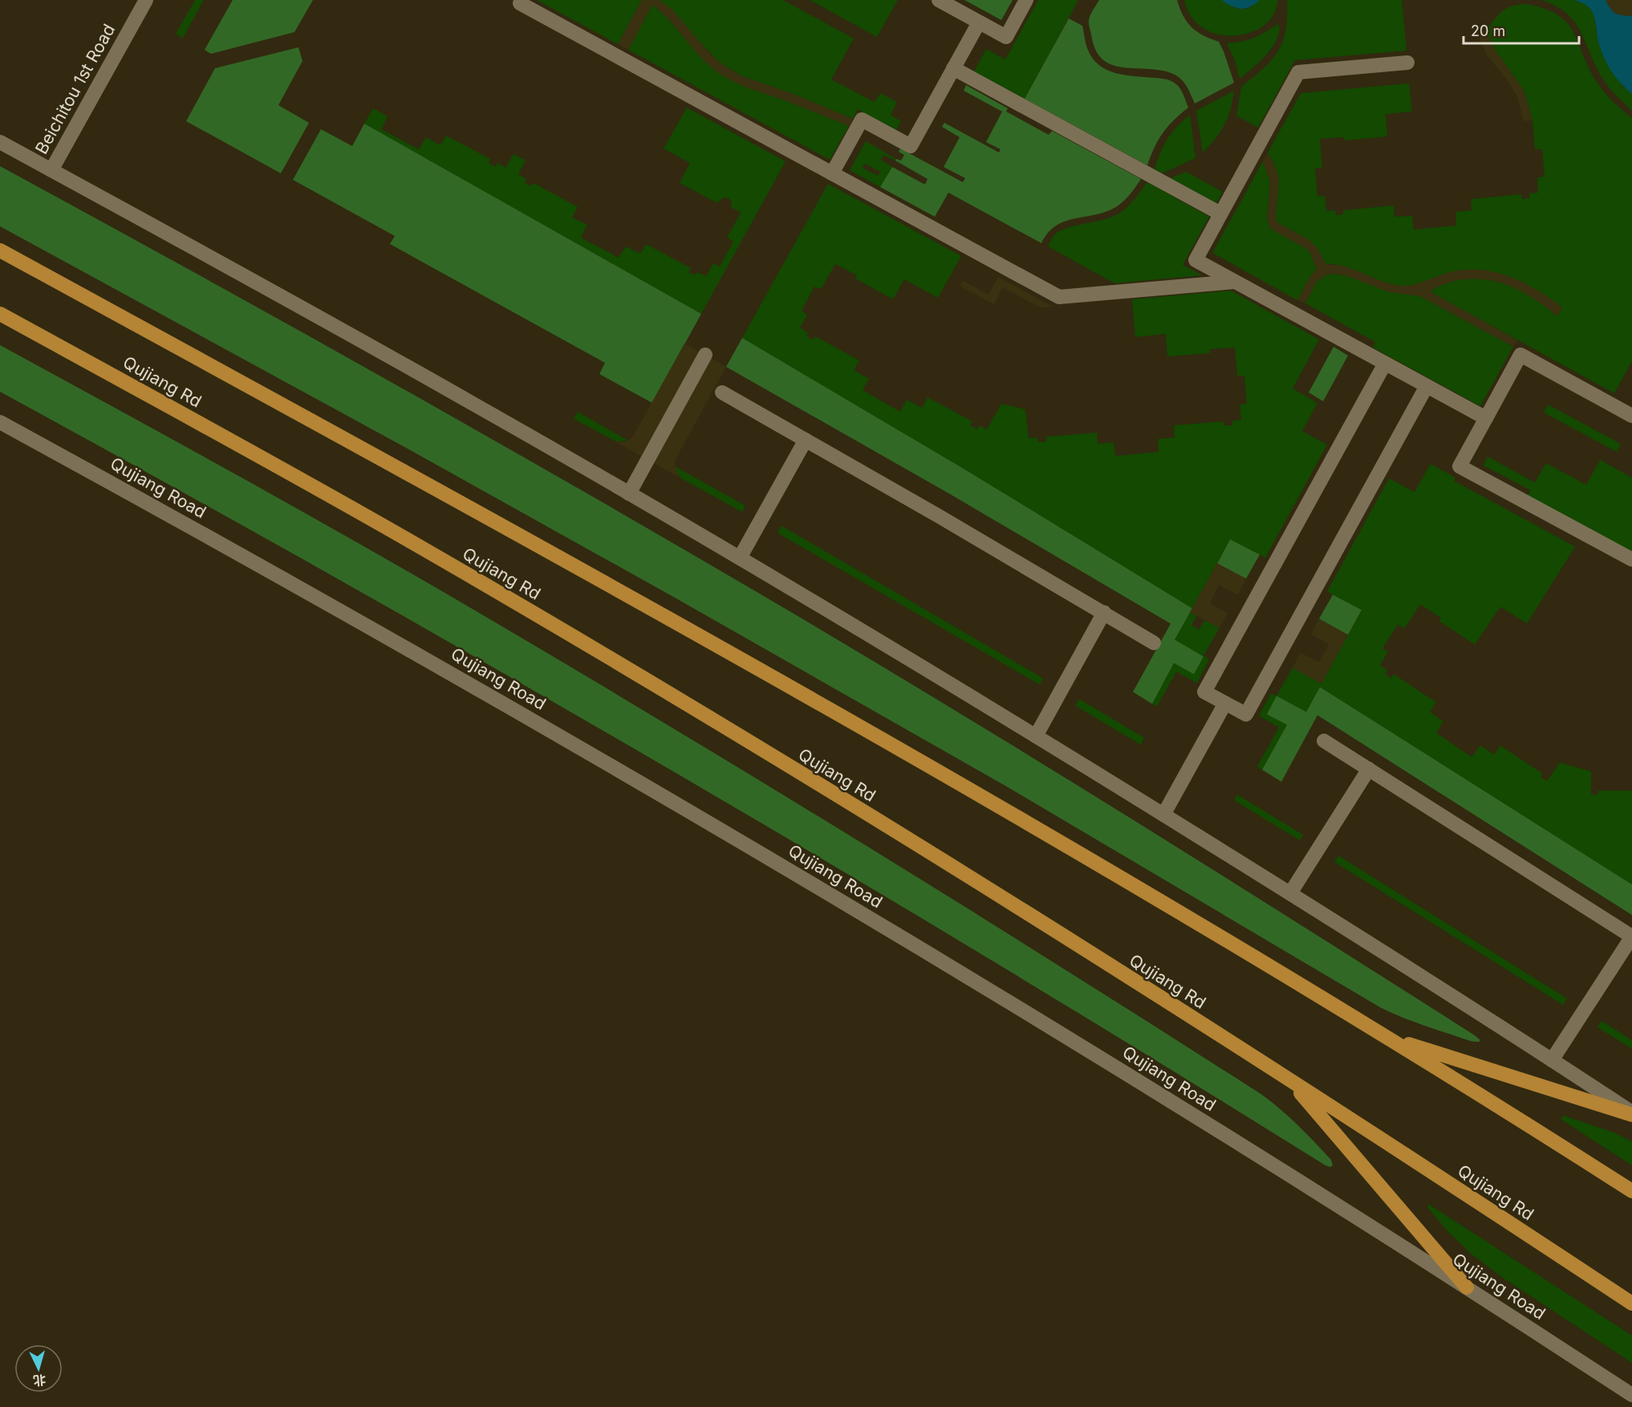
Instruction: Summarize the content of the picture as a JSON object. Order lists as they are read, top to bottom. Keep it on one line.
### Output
{"streets":{"highway":["Qujiang Rd"],"main road":["Beichitou 1st Road","Qujiang Road"]},"scale_bar":"20 m","north":"bottom"}
